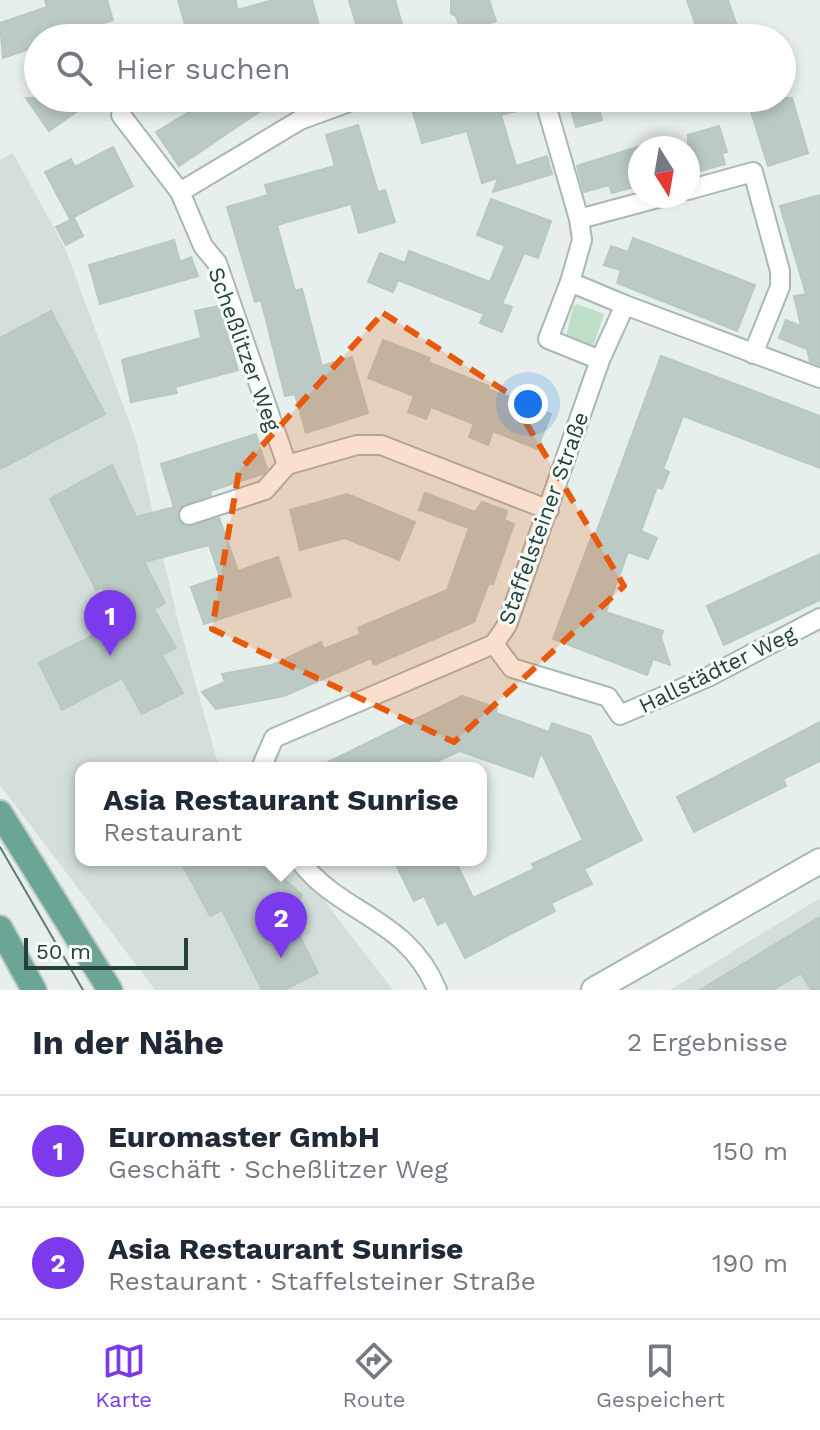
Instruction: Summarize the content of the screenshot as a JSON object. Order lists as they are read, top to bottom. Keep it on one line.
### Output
{"streets":{"street":["Scheßlitzer Weg","Staffelsteiner Straße","Hallstädter Weg"]},"crossings":[["Staffelsteiner Straße","Hallstädter Weg"]],"scale_bar":"50 m","north":"bottom","page":{"search":"Hier suchen","pins":["1","2"],"popup":["Asia Restaurant Sunrise","Restaurant"],"scale":"50 m","heading":["In der Nähe","2 Ergebnisse"],"list":[{"mark":"1","name":"Euromaster GmbH","note":"Geschäft · Scheßlitzer Weg","value":"150 m"},{"mark":"2","name":"Asia Restaurant Sunrise","note":"Restaurant · Staffelsteiner Straße","value":"190 m"}],"nav":["Karte","Route","Gespeichert"]}}
